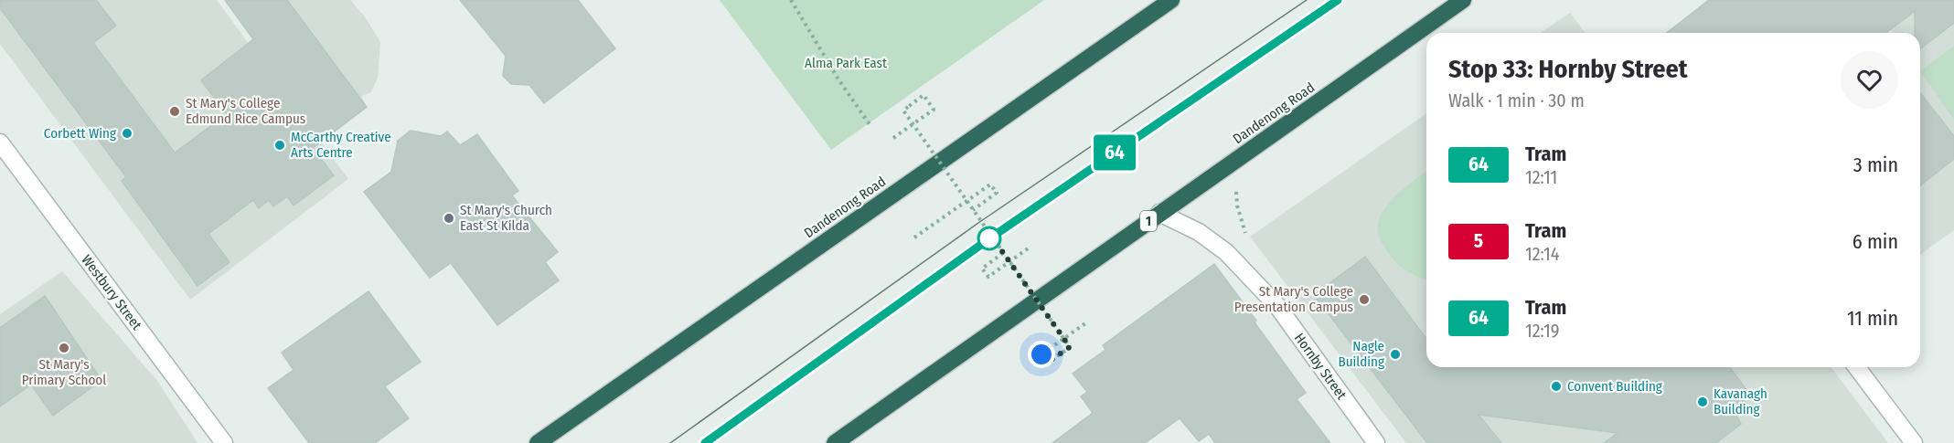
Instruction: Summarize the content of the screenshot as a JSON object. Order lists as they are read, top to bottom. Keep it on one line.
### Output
{"streets":{"highway":["Dandenong Road","1"],"street":["Westbury Street","Hornby Street"]},"crossings":[["Dandenong Road","Hornby Street"]],"parks":["Alma Park East"],"places":["St Mary's College Edmund Rice Campus","Corbett Wing","McCarthy Creative Arts Centre","St Mary's Church East St Kilda","St Mary's College Presentation Campus","St Mary's Primary School","Nagle Building","Convent Building","Kavanagh Building"],"lines":["tram line 64"],"page":{"on_map":"64","heading":["Stop 33: Hornby Street","Walk · 1 min · 30 m"],"list":[{"mark":"64","name":"Tram","note":"12:11","value":"3 min"},{"mark":"5","name":"Tram","note":"12:14","value":"6 min"},{"mark":"64","name":"Tram","note":"12:19","value":"11 min"}]}}
